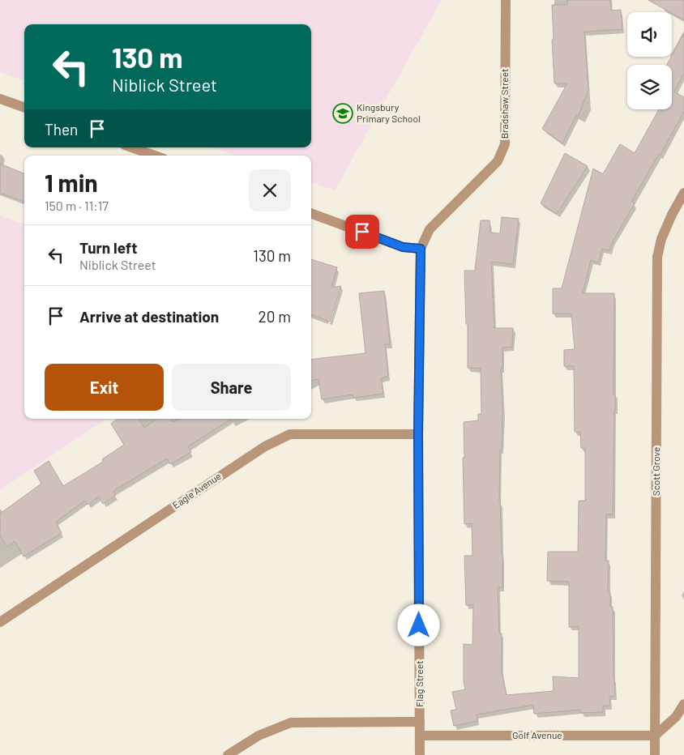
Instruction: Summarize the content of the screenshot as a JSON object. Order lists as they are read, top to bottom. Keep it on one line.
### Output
{"streets":{"street":["Bradshaw Street","Scott Grove","Eagle Avenue","Flag Street","Golf Avenue"]},"crossings":[["Bradshaw Street","Flag Street"],["Scott Grove","Golf Avenue"],["Eagle Avenue","Flag Street"],["Flag Street","Golf Avenue"]],"places":{"school or university":["Kingsbury Primary School"]},"page":{"turn":["130 m","Niblick Street"],"then":"Then","heading":["1 min","150 m · 11:17"],"list":[{"name":"Turn left","note":"Niblick Street","value":"130 m"},{"name":"Arrive at destination","value":"20 m"}],"buttons":["Exit","Share"]}}
